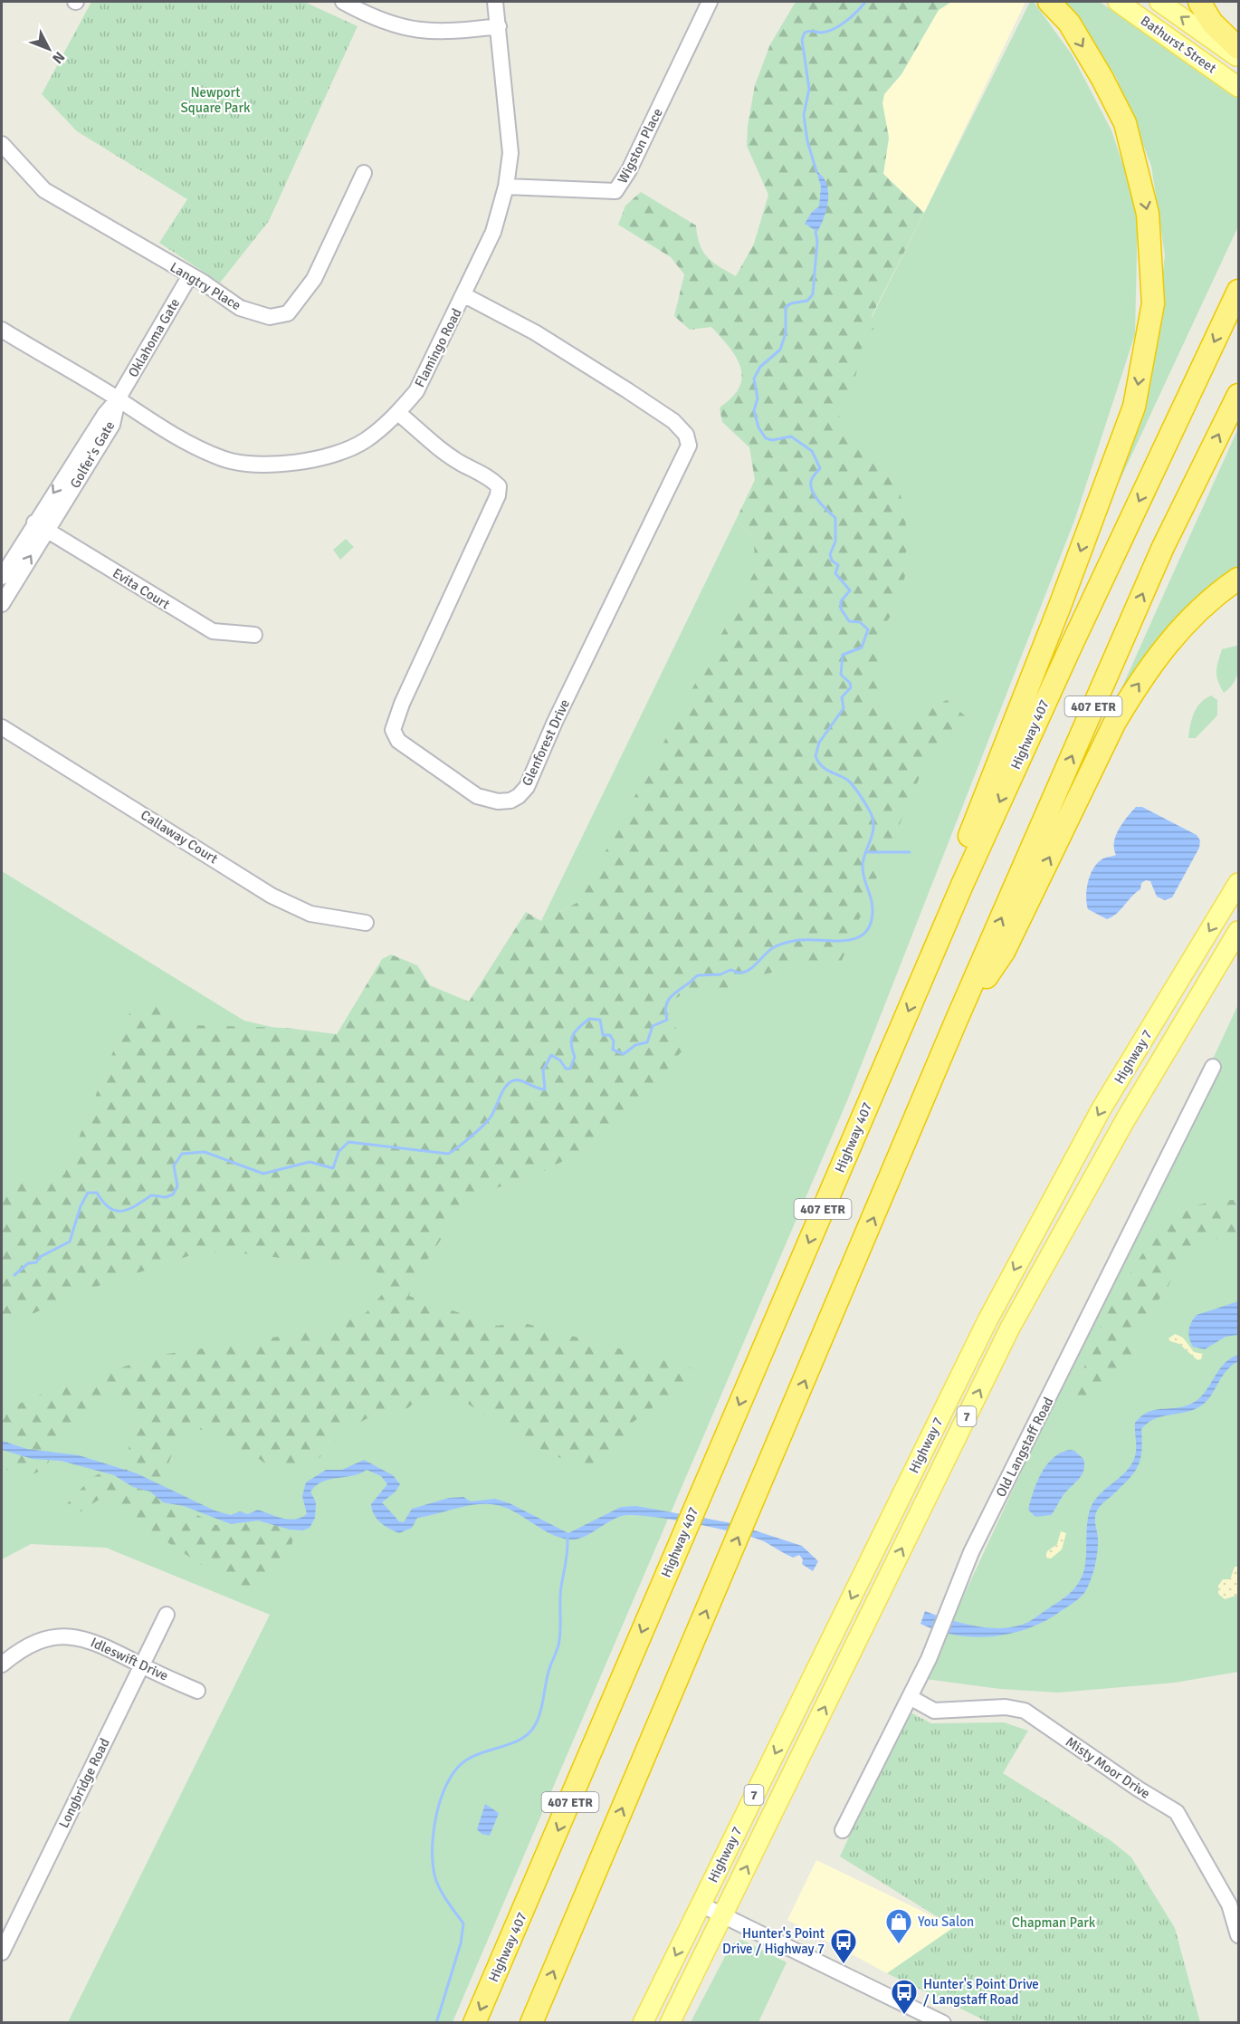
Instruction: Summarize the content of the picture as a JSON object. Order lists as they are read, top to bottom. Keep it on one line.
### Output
{"streets":{"highway":["407 ETR","Highway 407"],"main road":["Bathurst Street","Highway 7","7"],"street":["Wigston Place","Langtry Place","Oklahoma Gate","Flamingo Road","Golfer's Gate","Evita Court","Glenforest Drive","Callaway Court","Old Langstaff Road","Idleswift Drive","Misty Moor Drive","Longbridge Road"]},"crossings":[["Wigston Place","Flamingo Road"],["Langtry Place","Oklahoma Gate"],["Oklahoma Gate","Flamingo Road"],["Oklahoma Gate","Golfer's Gate"],["Flamingo Road","Golfer's Gate"],["Flamingo Road","Glenforest Drive"],["Golfer's Gate","Evita Court"],["Old Langstaff Road","Misty Moor Drive"],["Idleswift Drive","Longbridge Road"]],"parks":["Newport Square Park","Chapman Park"],"places":{"shop":["You Salon"],"bus stop":["Hunter's Point Drive / Highway 7","Hunter's Point Drive / Langstaff Road"]},"north":"bottom right"}
